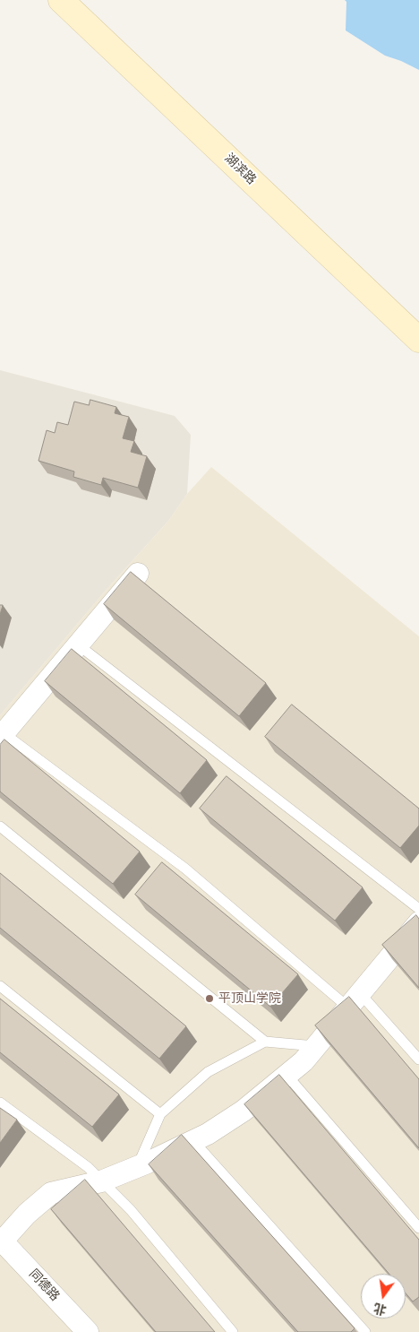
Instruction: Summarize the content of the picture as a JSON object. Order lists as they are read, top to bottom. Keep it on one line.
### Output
{"streets":{"street":["湖滨路","同德路"]},"places":["平顶山学院"],"north":"bottom"}
